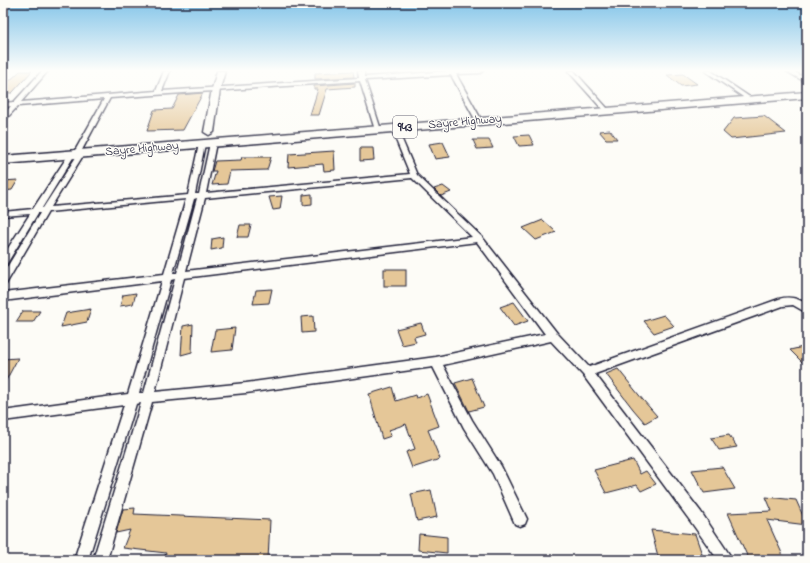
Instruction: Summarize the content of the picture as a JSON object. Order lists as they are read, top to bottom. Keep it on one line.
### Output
{"streets":{"highway":["Sayre Highway","943"]}}
